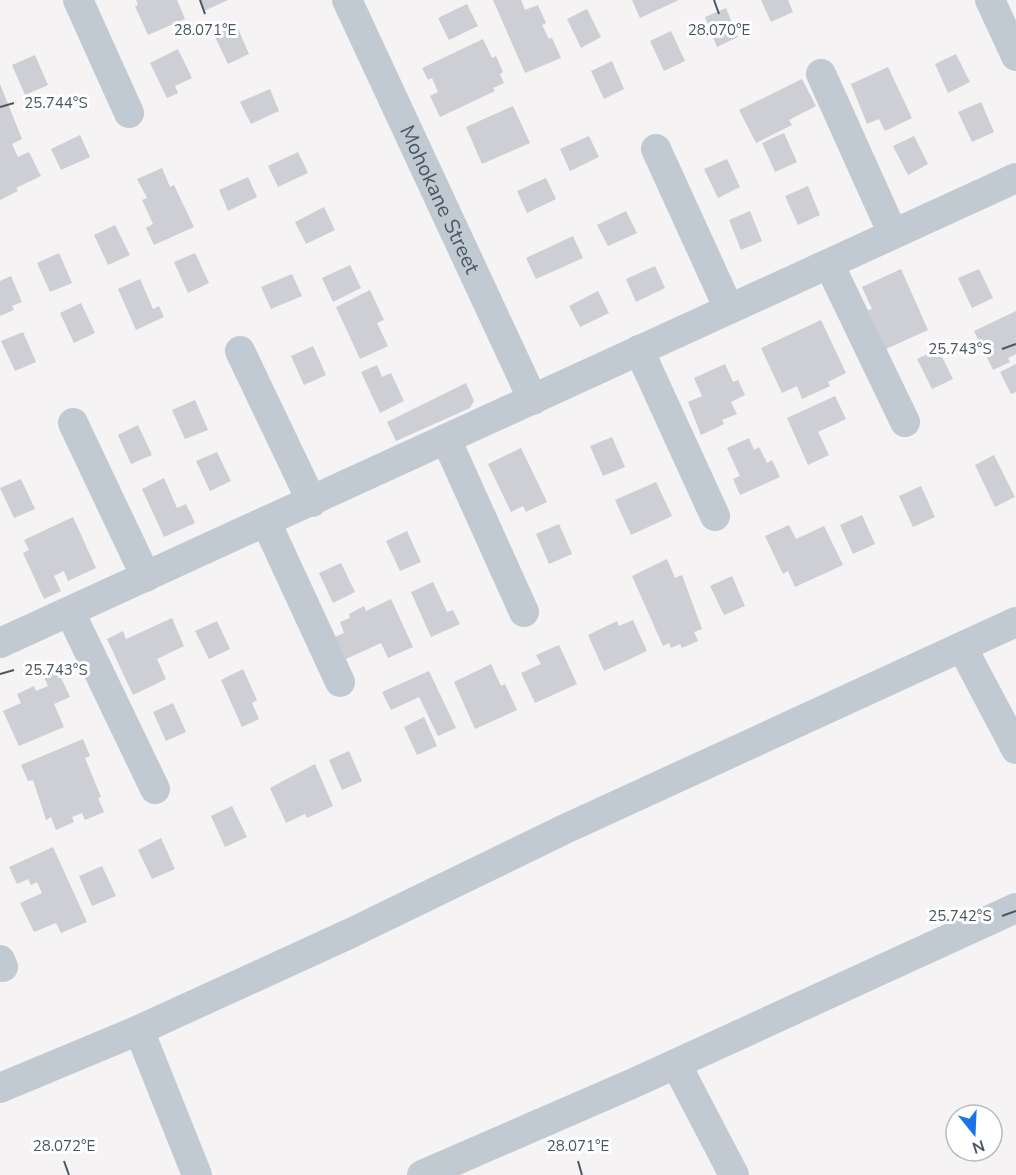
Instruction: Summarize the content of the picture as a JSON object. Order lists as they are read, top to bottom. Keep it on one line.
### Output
{"streets":{"street":["Mohokane Street"]},"north":"bottom","coordinates":["28.071°E","28.070°E","25.744°S","25.743°S","25.742°S","28.072°E"]}
